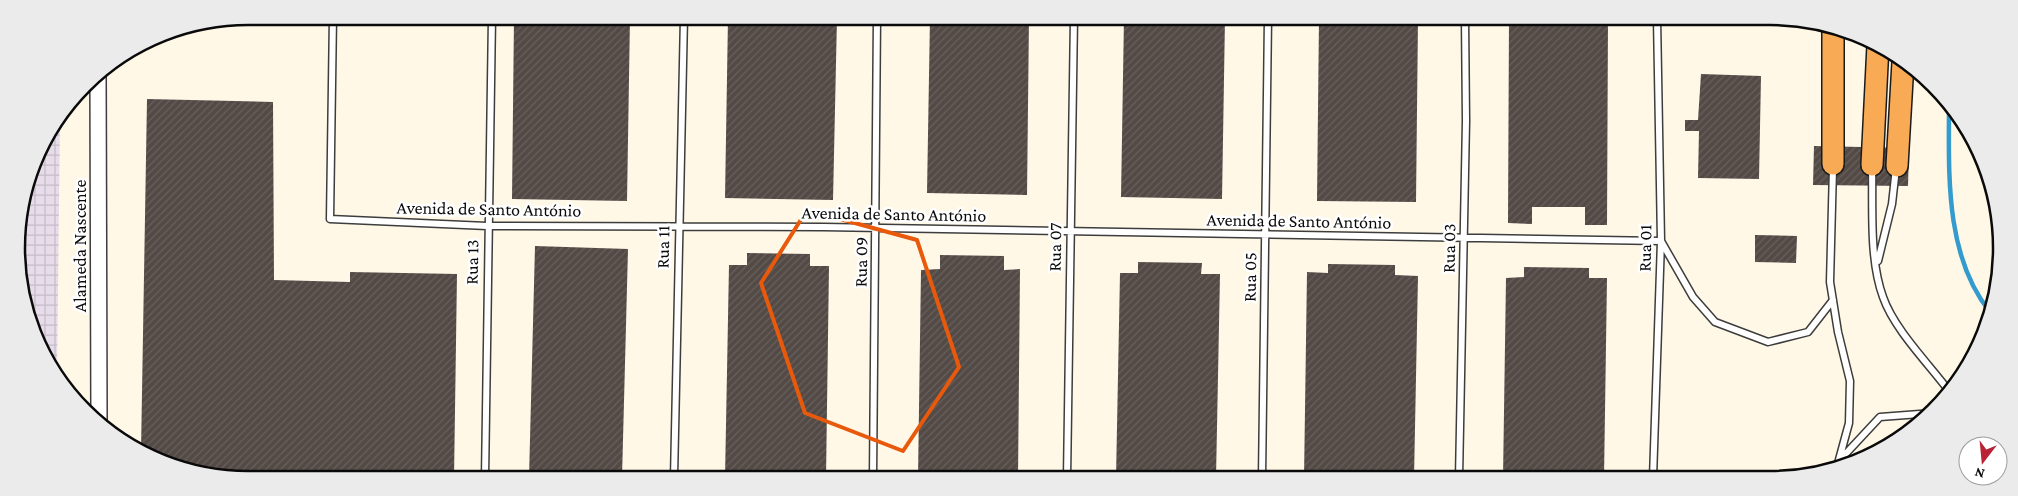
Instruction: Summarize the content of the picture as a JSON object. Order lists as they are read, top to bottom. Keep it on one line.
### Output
{"streets":{"street":["Alameda Nascente"],"lane":["Avenida de Santo António","Rua 11","Rua 07","Rua 03","Rua 01","Rua 13","Rua 09","Rua 05"]},"crossings":[["Avenida de Santo António","Rua 11"],["Avenida de Santo António","Rua 07"],["Avenida de Santo António","Rua 03"],["Avenida de Santo António","Rua 01"],["Avenida de Santo António","Rua 13"],["Avenida de Santo António","Rua 09"],["Avenida de Santo António","Rua 05"]],"north":"bottom"}
